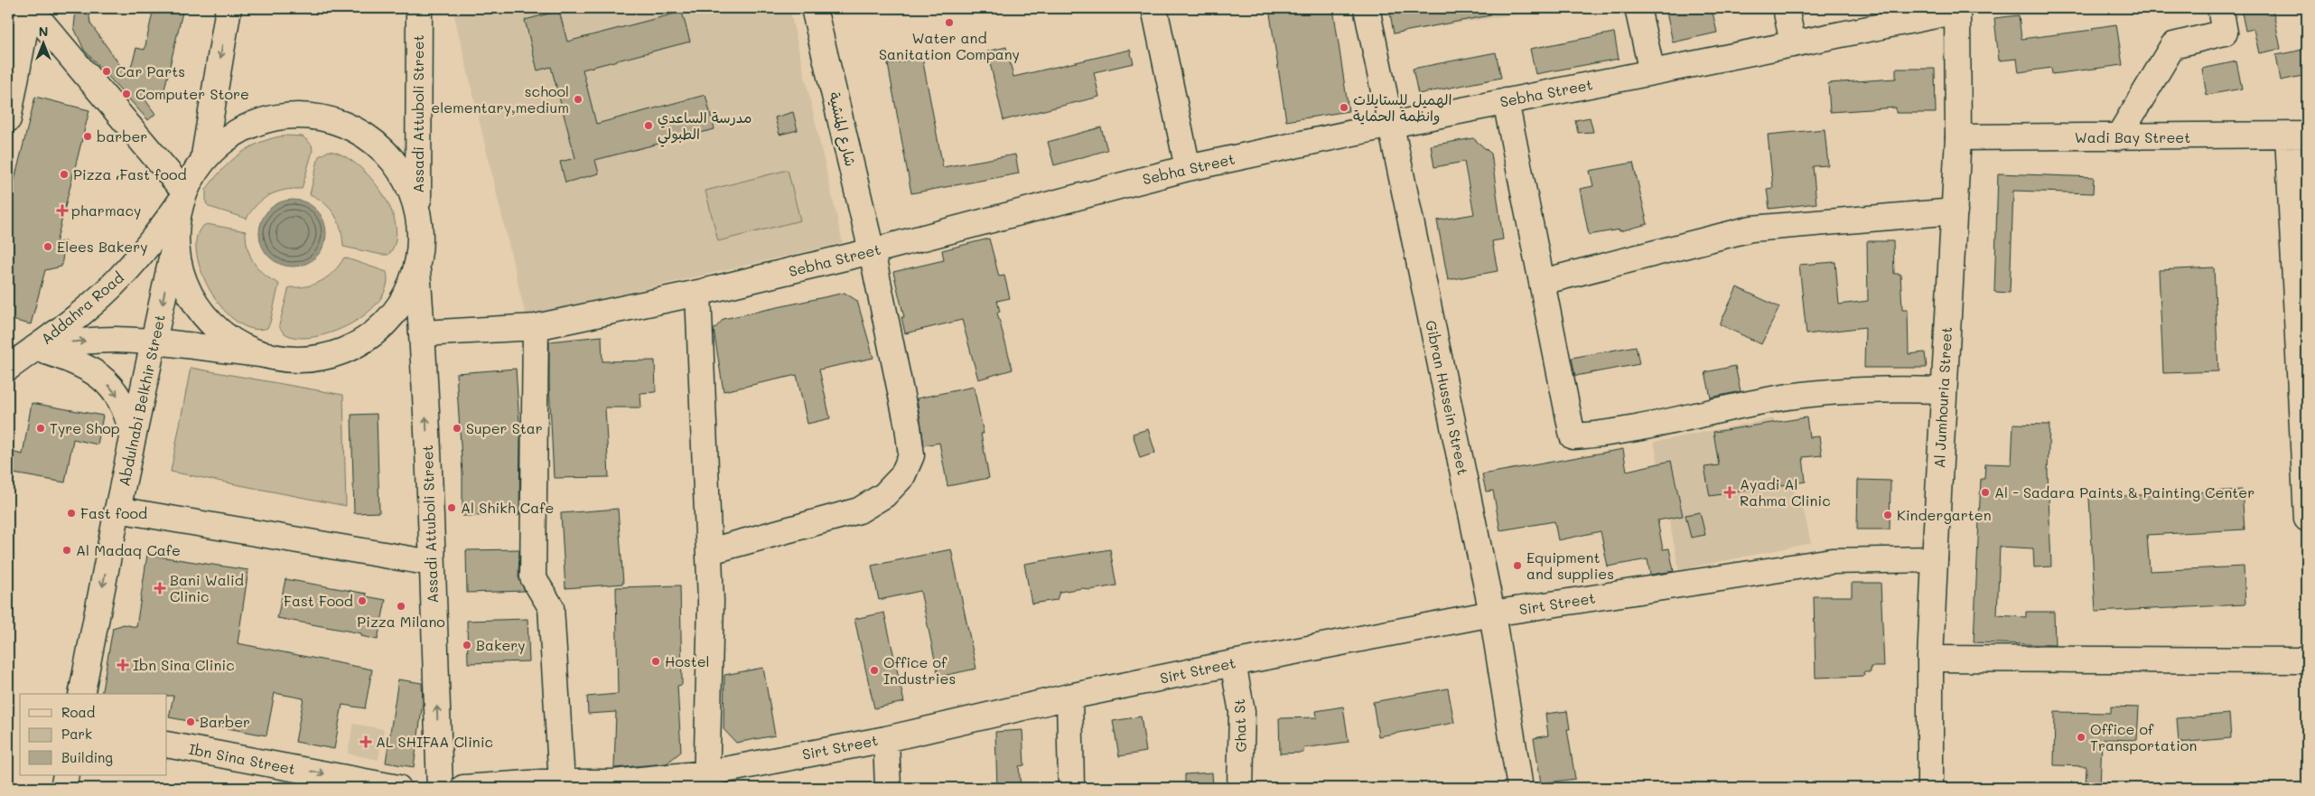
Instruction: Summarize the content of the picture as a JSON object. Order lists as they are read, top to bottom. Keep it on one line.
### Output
{"streets":{"main road":["Sebha Street","Assadi Attuboli Street","شارع المنشية","Wadi Bay Street","Addahra Road","Gibran Hussein Street","Al Jumhouria Street","Abdulnabi Belkhir Street","Sirt Street","Ghat St","Ibn Sina Street"]},"crossings":[["Sebha Street","Assadi Attuboli Street"],["Sebha Street","شارع المنشية"],["Sebha Street","Gibran Hussein Street"],["Sebha Street","Al Jumhouria Street"],["Wadi Bay Street","Al Jumhouria Street"],["Gibran Hussein Street","Sirt Street"],["Al Jumhouria Street","Sirt Street"],["Sirt Street","Ghat St"]],"one_way":["Abdulnabi Belkhir Street","Ibn Sina Street"],"places":{"other":["Water and Sanitation Company","Car Parts","Computer Store","school elementary,medium","الهميل للستايلات وانظمة الحماية","مدرسة الساعدي الطبولي","barber","Pizza ،Fast food","Elees Bakery","Tyre Shop","Super Star","Al - Sadara Paints & Painting Center","Al Shikh Cafe","Fast food","Kindergarten","Al Madaq Cafe","Equipment and supplies","Fast Food","Pizza Milano","Bakery","Hostel","Office of Industries","Barber","Office of Transportation"],"health":["pharmacy","Ayadi Al Rahma Clinic","Bani Walid Clinic","Ibn Sina Clinic","AL SHIFAA Clinic"]},"legend":["Road","Park","Building"],"north":"top"}
